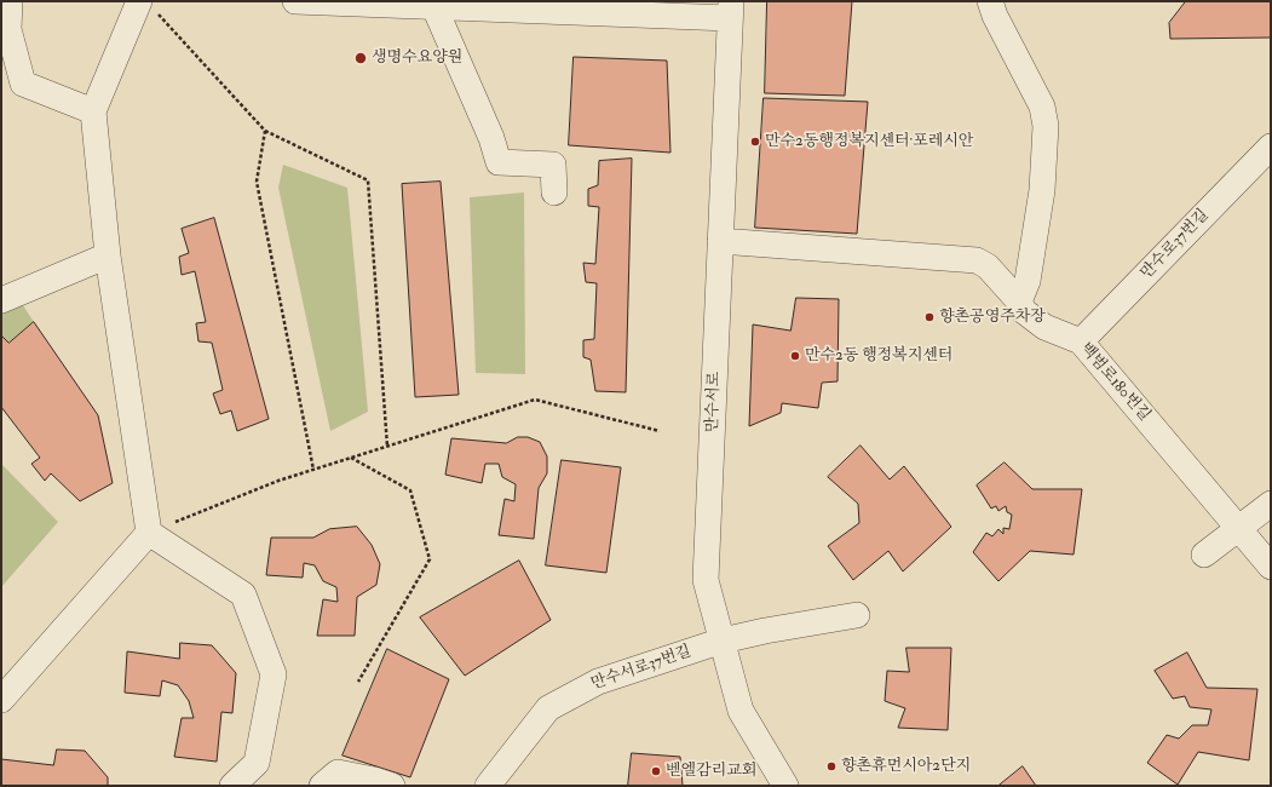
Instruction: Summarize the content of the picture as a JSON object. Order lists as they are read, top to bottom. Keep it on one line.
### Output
{"streets":{"street":["만수로37번길","백범로180번길","만수서로","만수서로37번길"]},"crossings":[["만수로37번길","백범로180번길"],["백범로180번길","만수서로"],["만수서로","만수서로37번길"]],"places":["생명수요양원","만수2동행정복지센터·포레시안","향촌공영주차장","만수2동 행정복지센터","향촌휴먼시아2단지","벧엘감리교회"]}
